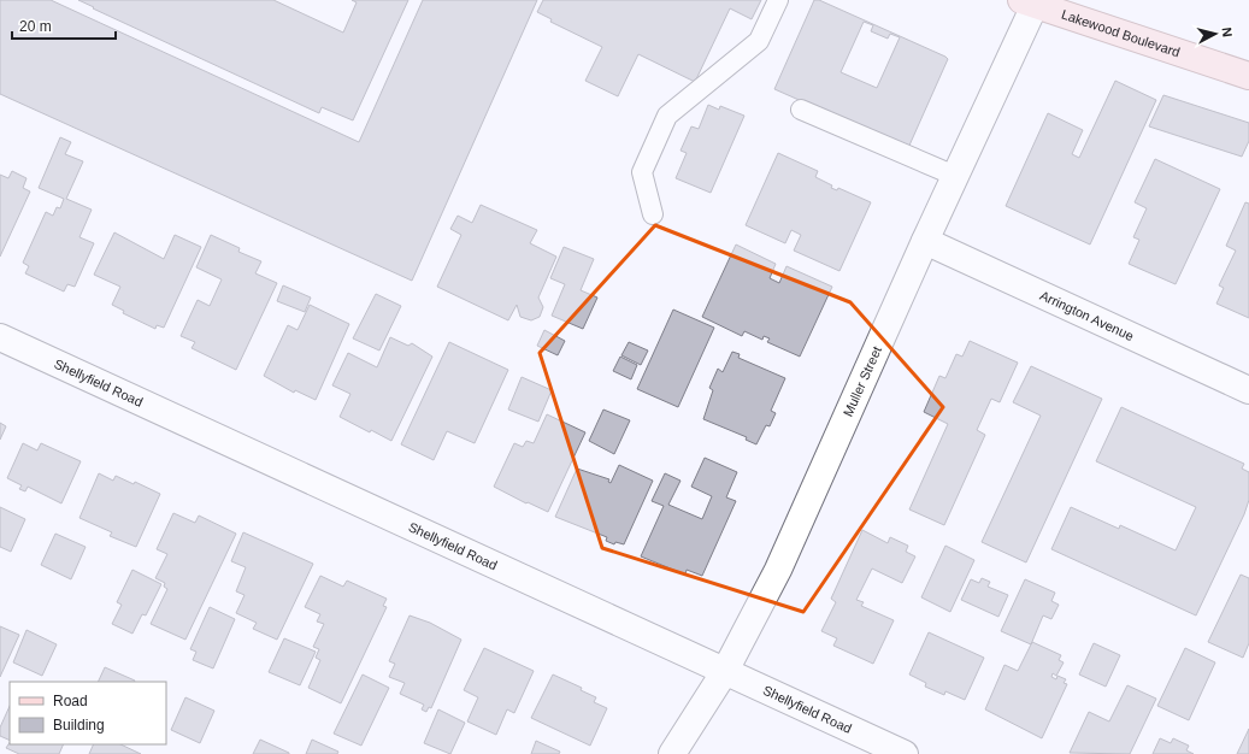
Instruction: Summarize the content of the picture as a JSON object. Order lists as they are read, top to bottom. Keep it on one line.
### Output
{"streets":{"main road":["Lakewood Boulevard"],"street":["Arrington Avenue","Muller Street","Shellyfield Road"]},"crossings":[["Lakewood Boulevard","Muller Street"],["Arrington Avenue","Muller Street"],["Muller Street","Shellyfield Road"]],"legend":["Road","Building"],"scale_bar":"20 m","north":"right"}
